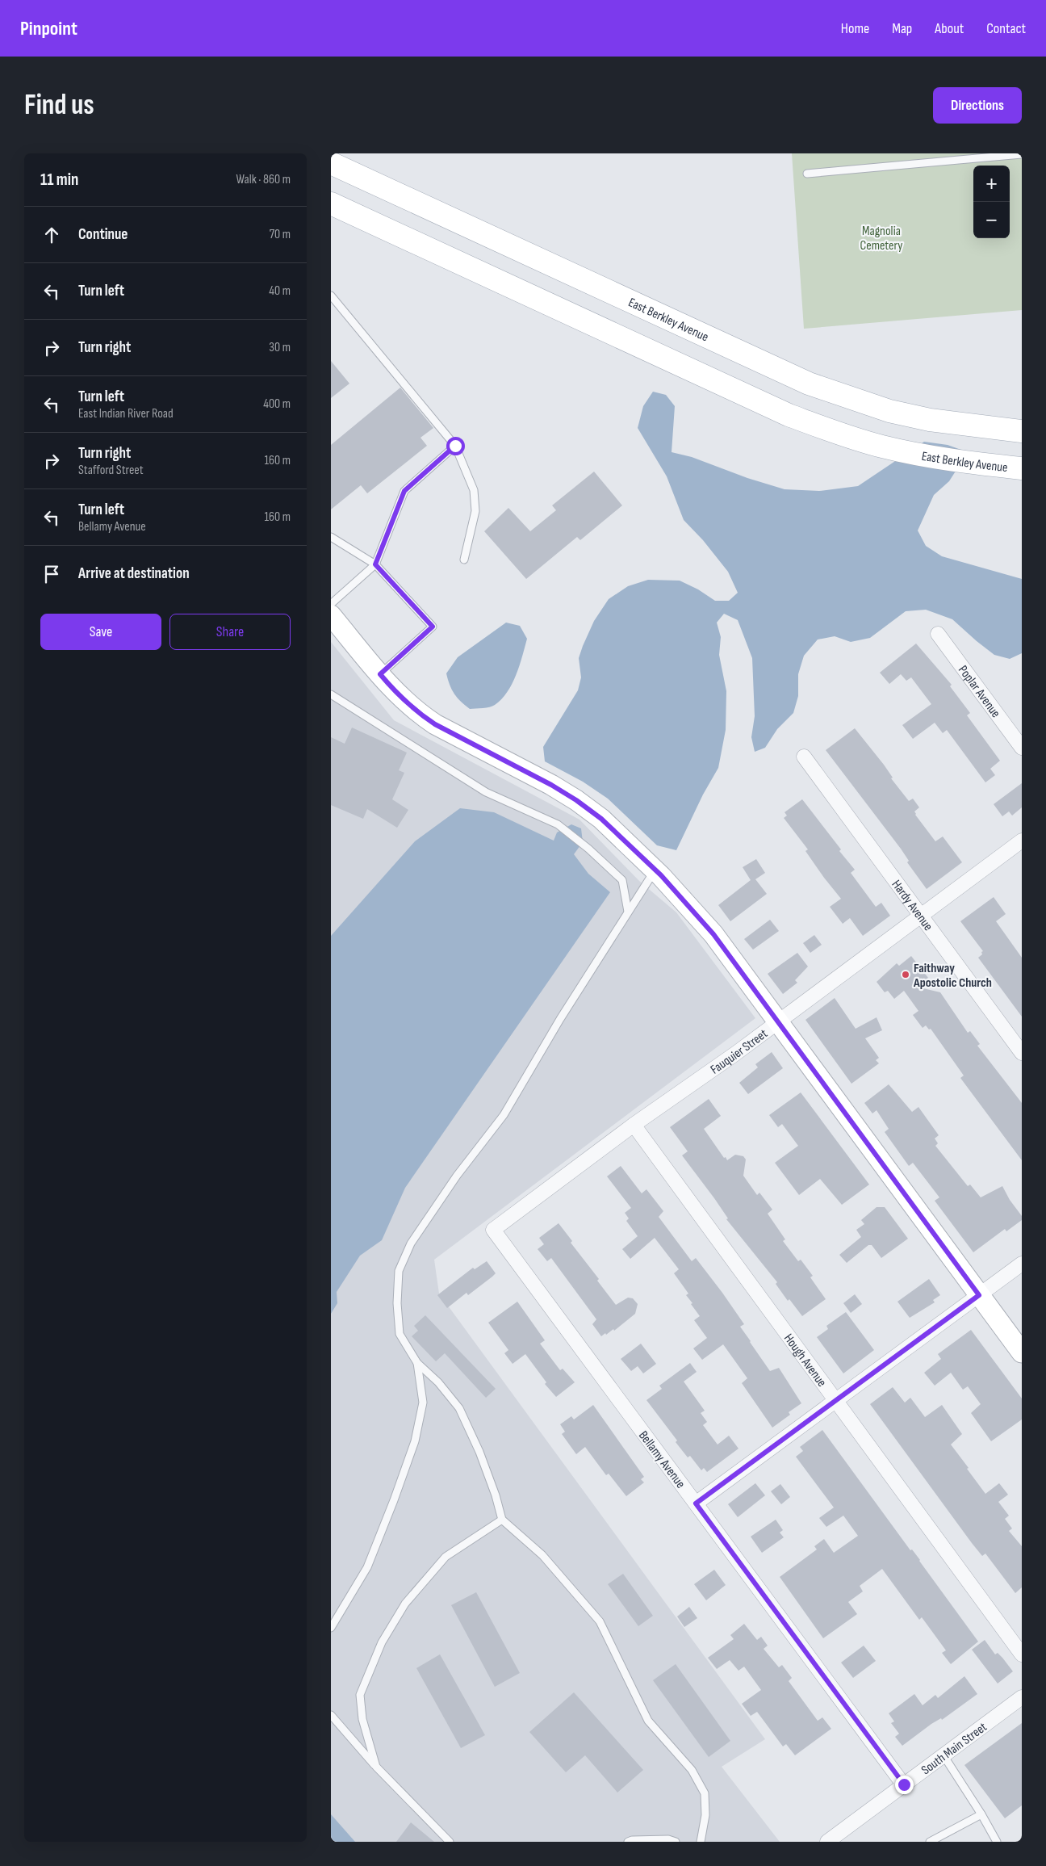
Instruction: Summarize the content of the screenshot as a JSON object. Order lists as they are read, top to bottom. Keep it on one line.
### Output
{"streets":{"main road":["East Berkley Avenue"],"street":["Poplar Avenue","Hardy Avenue","Fauquier Street","Hough Avenue","Bellamy Avenue","South Main Street"]},"crossings":[["Hardy Avenue","Fauquier Street"],["Fauquier Street","Hough Avenue"],["Fauquier Street","Bellamy Avenue"],["Bellamy Avenue","South Main Street"]],"parks":["Magnolia Cemetery"],"places":["Faithway Apostolic Church"],"page":{"header":"Pinpoint","nav":["Home","Map","About","Contact"],"buttons":["Directions",["Save","Share"]],"title":"Find us","heading":["11 min","Walk · 860 m"],"map_buttons":["+","−"],"list":[["Continue","70 m"],["Turn left","40 m"],["Turn right","30 m"],["Turn left","East Indian River Road","400 m"],["Turn right","Stafford Street","160 m"],["Turn left","Bellamy Avenue","160 m"],"Arrive at destination"]}}
